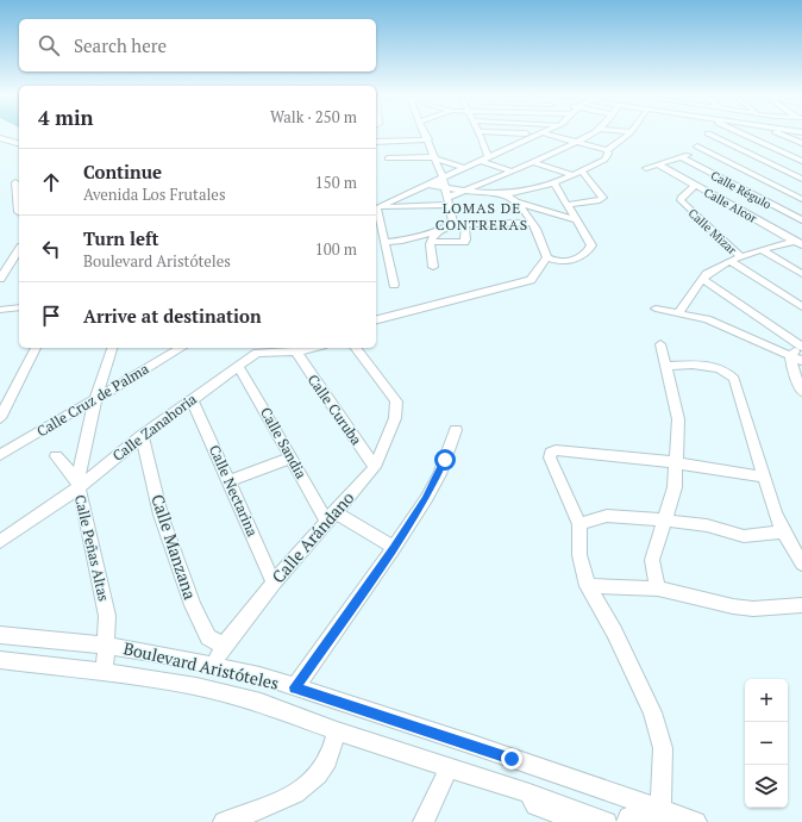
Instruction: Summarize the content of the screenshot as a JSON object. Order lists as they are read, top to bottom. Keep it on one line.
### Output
{"streets":{"street":["Calle Régulo","Calle Alcor","Calle Mizar","Calle Cruz de Palma","Calle Curuba","Calle Zanahoria","Calle Sandia","Calle Nectarina","Calle Arándano","Calle Manzana","Calle Peñas Altas","Boulevard Aristóteles"]},"crossings":[["Calle Alcor","Calle Mizar"],["Calle Cruz de Palma","Calle Peñas Altas"],["Calle Curuba","Calle Zanahoria"],["Calle Curuba","Calle Arándano"],["Calle Zanahoria","Calle Sandia"],["Calle Zanahoria","Calle Nectarina"],["Calle Zanahoria","Calle Manzana"],["Calle Zanahoria","Calle Peñas Altas"],["Calle Sandia","Calle Arándano"],["Calle Nectarina","Calle Arándano"],["Calle Arándano","Calle Manzana"],["Calle Arándano","Boulevard Aristóteles"],["Calle Peñas Altas","Boulevard Aristóteles"]],"districts":["LOMAS DE CONTRERAS"],"page":{"search":"Search here","heading":["4 min","Walk · 250 m"],"list":[["Continue","Avenida Los Frutales","150 m"],["Turn left","Boulevard Aristóteles","100 m"],"Arrive at destination"],"map_buttons":["+","−"]}}
